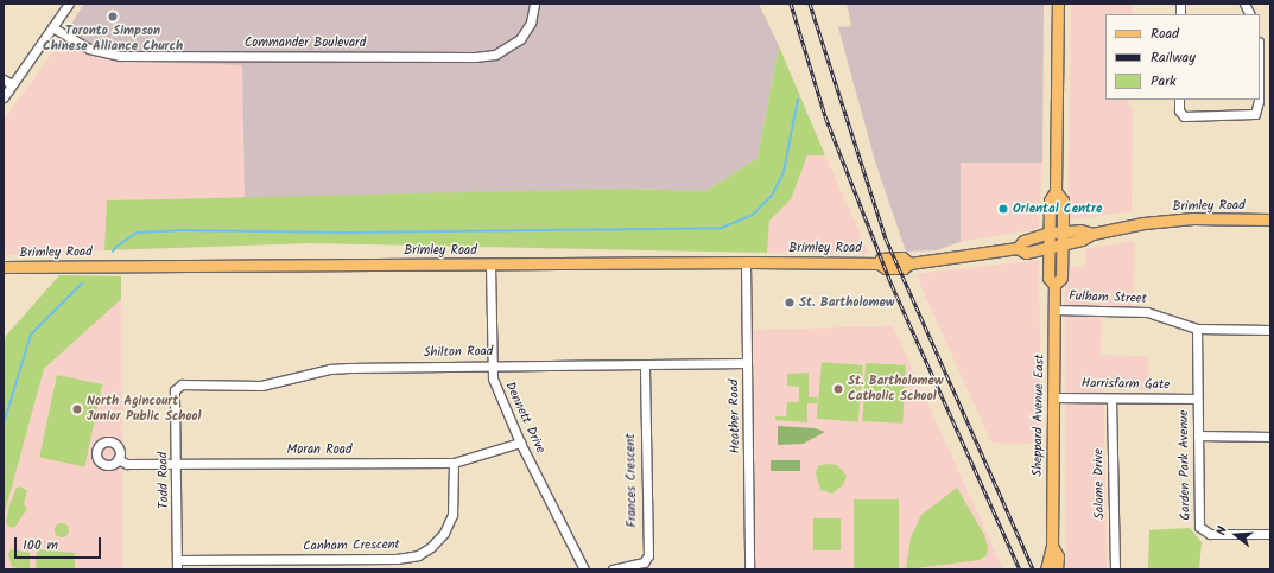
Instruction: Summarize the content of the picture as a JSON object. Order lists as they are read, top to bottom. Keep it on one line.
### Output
{"streets":{"main road":["Brimley Road","Sheppard Avenue East"],"street":["Commander Boulevard","Fulham Street","Shilton Road","Harrisfarm Gate","Heather Road","Dennett Drive","Moran Road","Garden Park Avenue","Todd Road","Frances Crescent","Salome Drive","Canham Crescent"]},"crossings":[["Brimley Road","Sheppard Avenue East"],["Brimley Road","Heather Road"],["Brimley Road","Dennett Drive"],["Fulham Street","Sheppard Avenue East"],["Fulham Street","Garden Park Avenue"],["Shilton Road","Heather Road"],["Shilton Road","Dennett Drive"],["Shilton Road","Todd Road"],["Shilton Road","Frances Crescent"],["Harrisfarm Gate","Sheppard Avenue East"],["Harrisfarm Gate","Garden Park Avenue"],["Harrisfarm Gate","Salome Drive"],["Dennett Drive","Moran Road"],["Moran Road","Todd Road"],["Moran Road","Canham Crescent"],["Todd Road","Canham Crescent"]],"places":["Toronto Simpson Chinese Alliance Church","Oriental Centre","St. Bartholomew","St. Bartholomew Catholic School","North Agincourt Junior Public School"],"legend":["Road","Railway","Park"],"scale_bar":"100 m","north":"left"}
